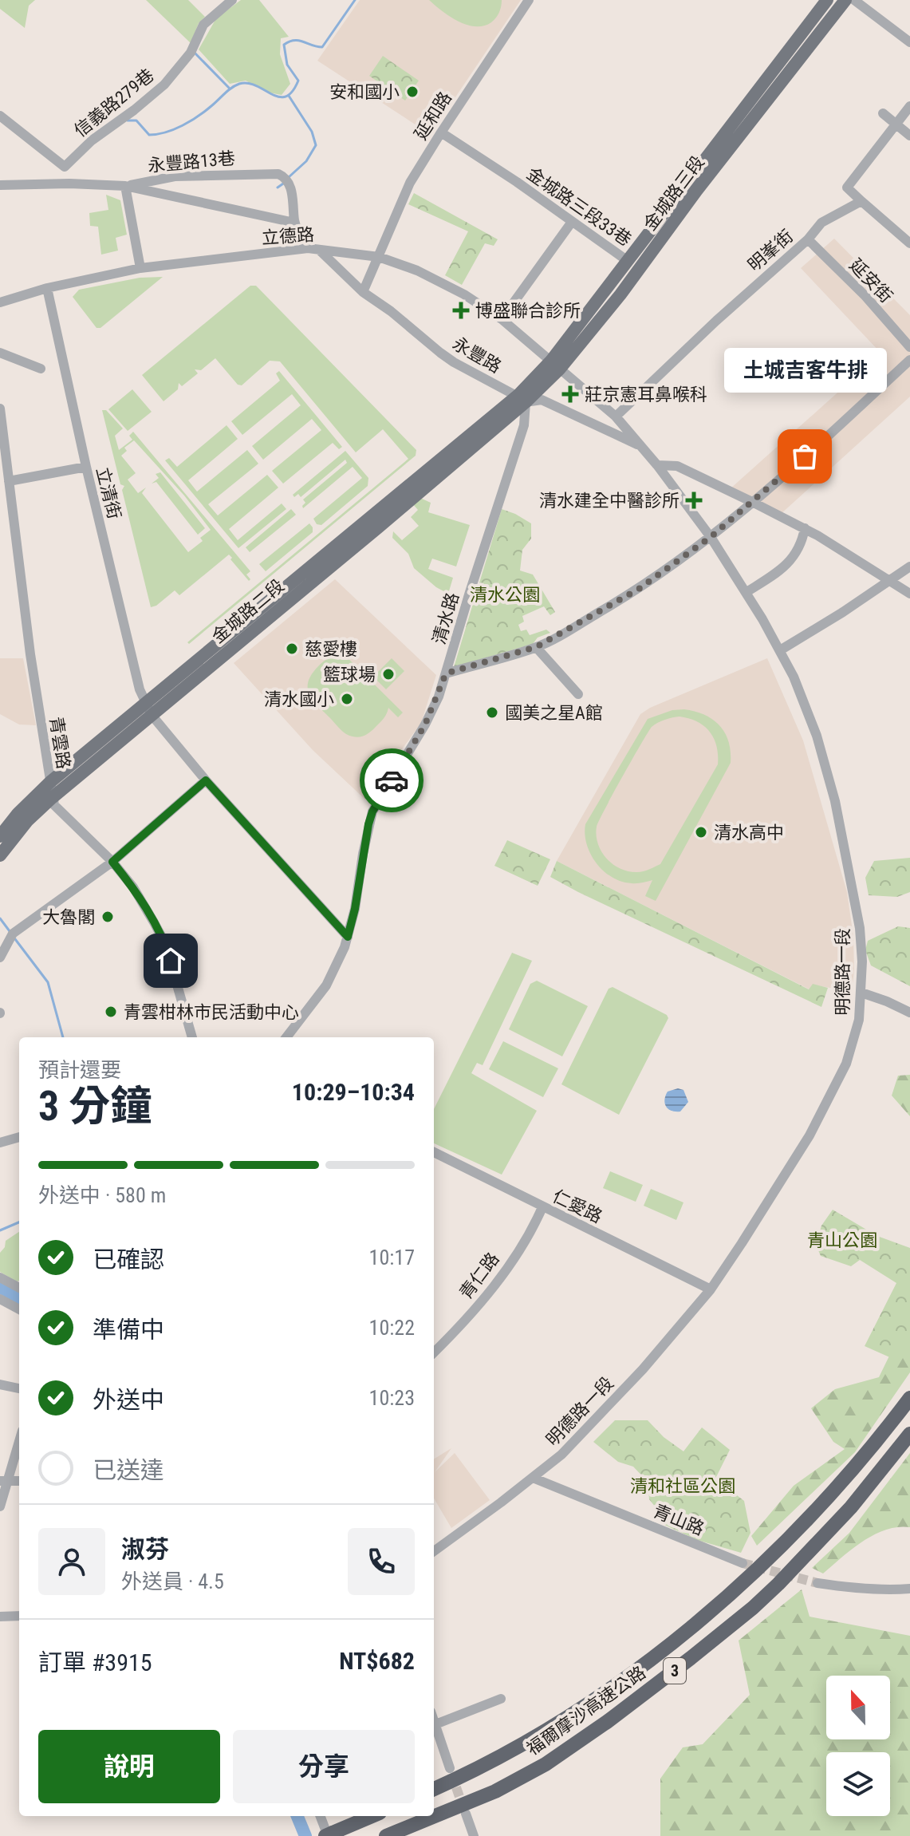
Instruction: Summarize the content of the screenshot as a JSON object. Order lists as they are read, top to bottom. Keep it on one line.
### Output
{"streets":{"highway":["3","福爾摩沙高速公路"],"main road":["金城路三段","金城路二段"],"street":["信義路279巷","延和路","永豐路13巷","金城路三段33巷","立德路","明峯街","延安街","永豐路","立清街","清水路","青雲路","明德路一段","仁愛路","青仁路","青山路"]},"crossings":[["延和路","金城路三段33巷"],["延和路","立德路"],["延和路","永豐路"],["金城路三段","金城路三段33巷"],["金城路三段","立德路"],["金城路三段","永豐路"],["金城路三段","金城路二段"],["金城路三段","清水路"],["金城路三段","明德路一段"],["立德路","永豐路"],["立德路","立清街"],["立德路","明德路一段"],["明峯街","延安街"],["明峯街","明德路一段"],["永豐路","金城路二段"],["永豐路","清水路"],["永豐路","明德路一段"],["立清街","金城路二段"],["金城路二段","清水路"],["金城路二段","青雲路"],["明德路一段","仁愛路"],["明德路一段","青山路"],["仁愛路","青仁路"]],"parks":["清水公園","青山公園","清和社區公園"],"places":{"other":["安和國小","土城吉客牛排","慈愛樓","籃球場","清水國小","國美之星A館","清水高中","大魯閣","青雲柑林市民活動中心"],"health":["博盛聯合診所","莊京憲耳鼻喉科","清水建全中醫診所"]},"north":"top","page":{"bubble":"土城吉客牛排","heading":["3 分鐘","預計還要","10:29–10:34"],"panel":["淑芬","外送員 · 4.5","訂單 #3915","NT$682"],"bar":"外送中 · 580 m","list":[["已確認","10:17"],["準備中","10:22"],["外送中","10:23"],"已送達"],"buttons":["說明","分享"]}}
